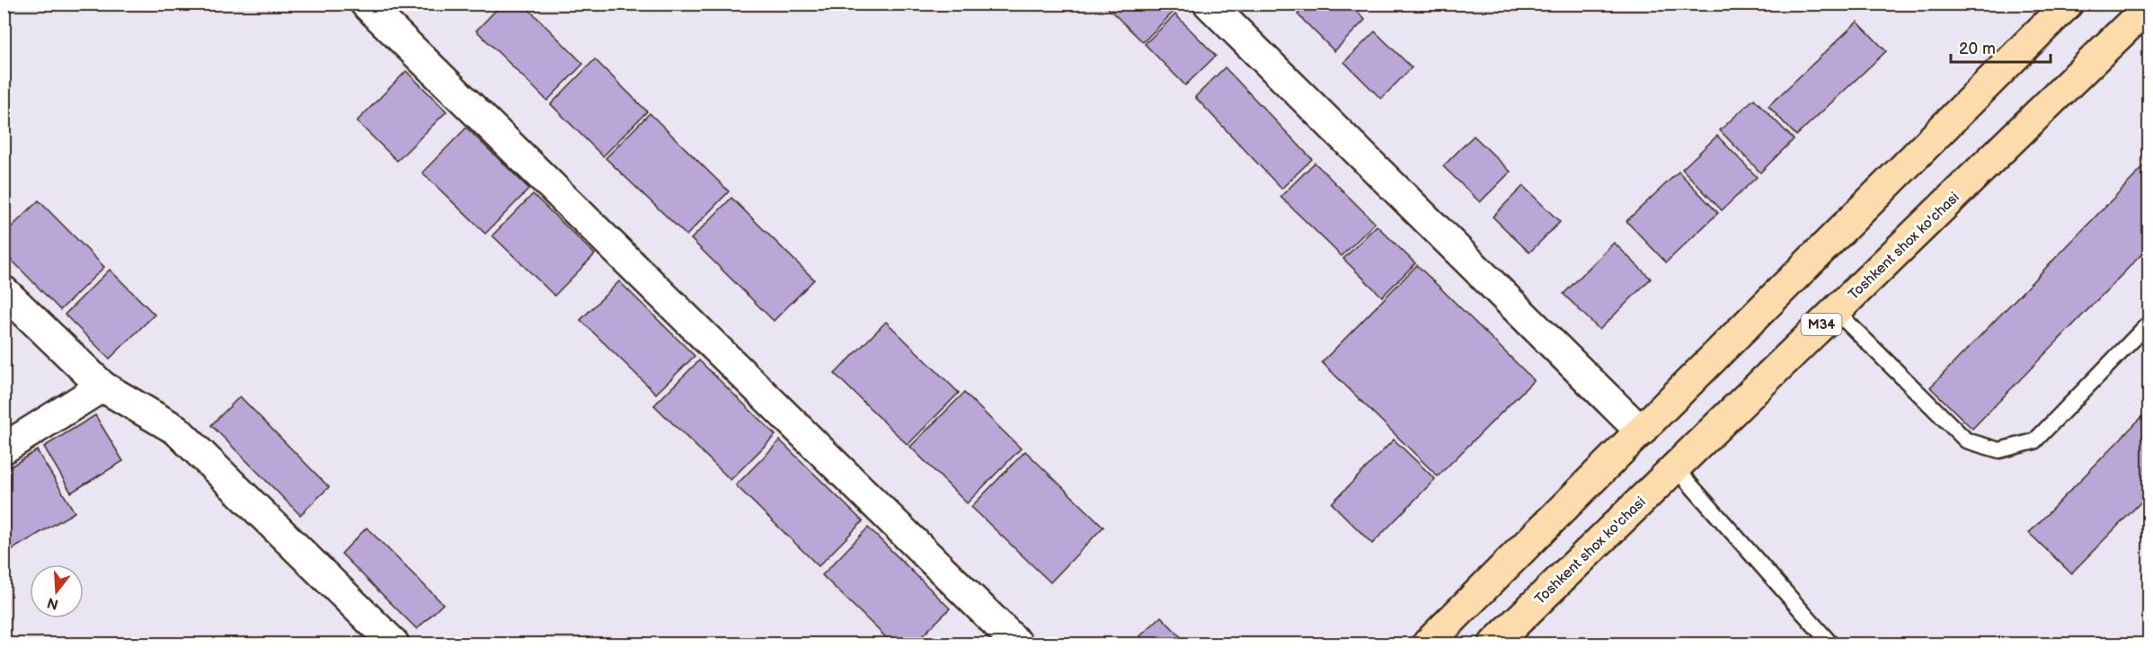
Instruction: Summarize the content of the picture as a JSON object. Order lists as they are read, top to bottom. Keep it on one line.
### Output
{"streets":{"main road":["Toshkent shox ko'chasi","M34"]},"scale_bar":"20 m","north":"bottom"}
